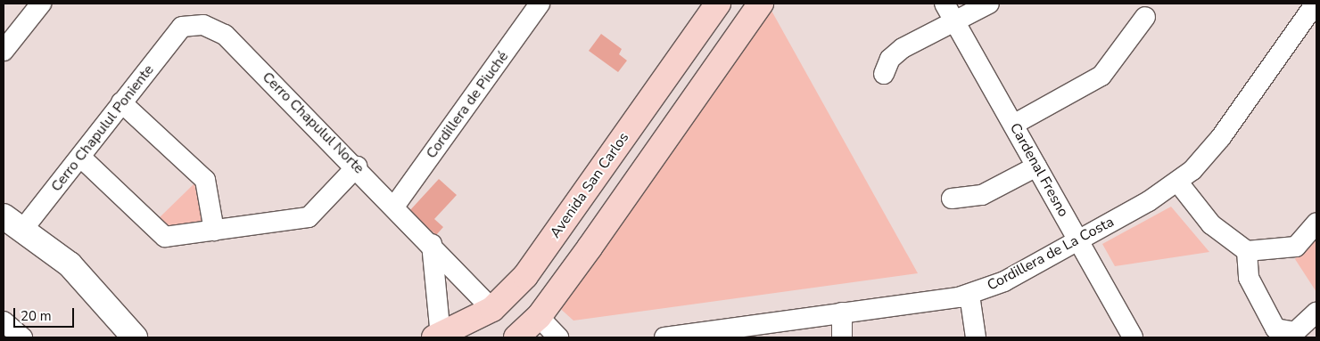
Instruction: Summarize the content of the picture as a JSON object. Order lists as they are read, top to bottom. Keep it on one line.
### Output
{"streets":{"main road":["Avenida San Carlos"],"street":["Cordillera de Piuché","Cerro Chapulul Norte","Cerro Chapulul Poniente","Cardenal Fresno","Cordillera de La Costa"]},"crossings":[["Cordillera de Piuché","Cerro Chapulul Norte"],["Cerro Chapulul Norte","Cerro Chapulul Poniente"],["Cerro Chapulul Norte","Avenida San Carlos"],["Cardenal Fresno","Cordillera de La Costa"]],"scale_bar":"20 m"}
